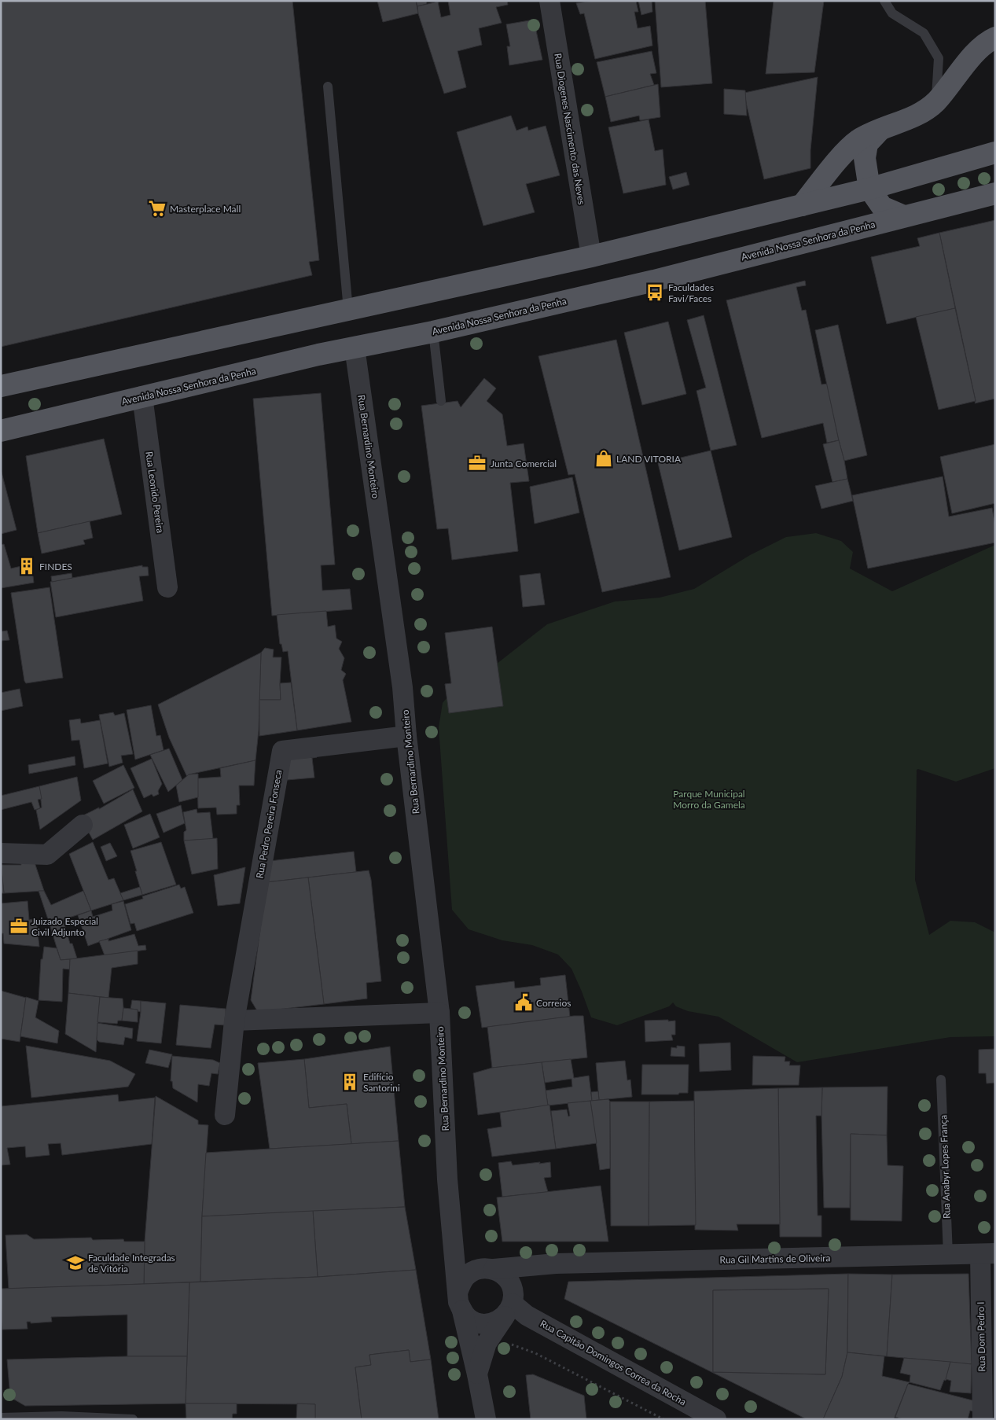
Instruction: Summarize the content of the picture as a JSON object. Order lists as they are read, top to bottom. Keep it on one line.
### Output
{"streets":{"main road":["Avenida Nossa Senhora da Penha"],"street":["Rua Diogenes Nascimento das Neves","Rua Bernardino Monteiro","Rua Leonido Pereira","Rua Pedro Pereira Fonseca","Rua Gil Martins de Oliveira","Rua Dom Pedro I","Rua Capitão Domingos Correa da Rocha"],"lane":["Rua Anabyr Lopes França"]},"crossings":[["Avenida Nossa Senhora da Penha","Rua Bernardino Monteiro"],["Avenida Nossa Senhora da Penha","Rua Leonido Pereira"],["Rua Bernardino Monteiro","Rua Pedro Pereira Fonseca"],["Rua Bernardino Monteiro","Rua Gil Martins de Oliveira"],["Rua Bernardino Monteiro","Rua Capitão Domingos Correa da Rocha"],["Rua Anabyr Lopes França","Rua Gil Martins de Oliveira"],["Rua Gil Martins de Oliveira","Rua Dom Pedro I"],["Rua Gil Martins de Oliveira","Rua Capitão Domingos Correa da Rocha"]],"parks":["Parque Municipal Morro da Gamela"],"places":{"supermarket":["Masterplace Mall"],"bus stop":["Faculdades Favi/Faces"],"shop":["LAND VITORIA"],"office":["Junta Comercial","Juizado Especial Civil Adjunto"],"building":["FINDES","Edifício Santorini"],"public building":["Correios"],"school or university":["Faculdade Integradas de Vitória"]}}
